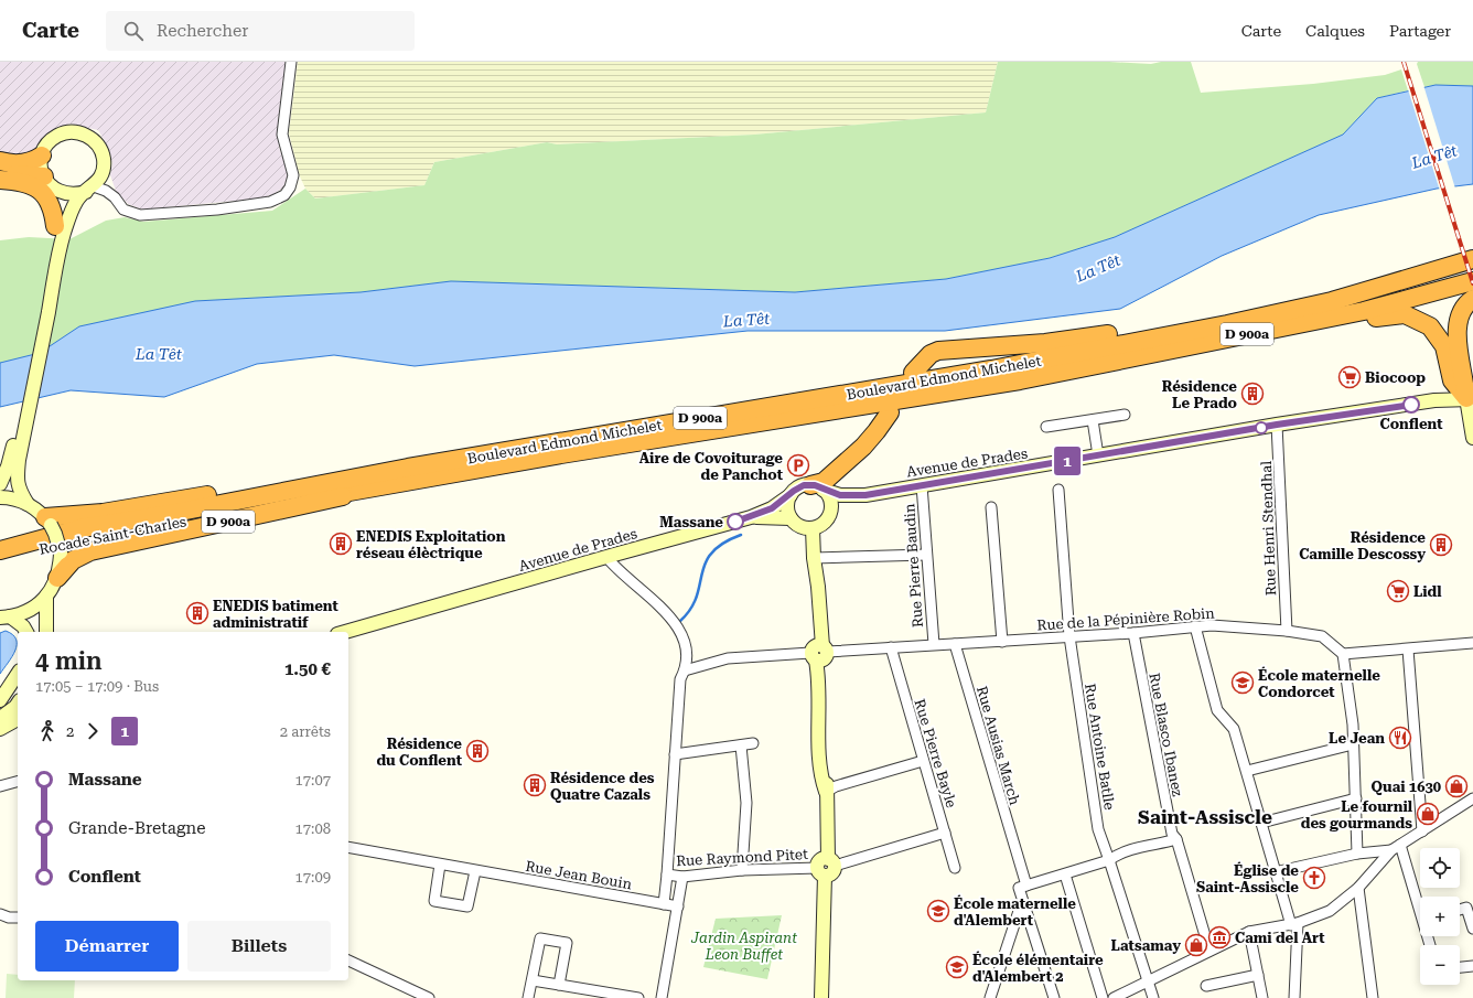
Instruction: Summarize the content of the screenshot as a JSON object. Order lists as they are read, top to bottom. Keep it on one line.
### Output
{"streets":{"highway":["D 900a","Boulevard Edmond Michelet","Rocade Saint-Charles"],"main road":["Avenue de Prades"],"street":["Rue Henri Stendhal","Rue Pierre Baudin","Rue de la Pépinière Robin","Rue Blasco Ibanez","Rue Ausias March","Rue Antoine Batlle","Rue Pierre Bayle","Rue Raymond Pitet","Rue Jean Bouin"]},"crossings":[["D 900a","Boulevard Edmond Michelet"],["D 900a","Rocade Saint-Charles"],["Boulevard Edmond Michelet","Rocade Saint-Charles"],["Avenue de Prades","Rue Henri Stendhal"],["Avenue de Prades","Rue Pierre Baudin"],["Rue Henri Stendhal","Rue de la Pépinière Robin"],["Rue Pierre Baudin","Rue de la Pépinière Robin"],["Rue de la Pépinière Robin","Rue Blasco Ibanez"],["Rue de la Pépinière Robin","Rue Ausias March"],["Rue de la Pépinière Robin","Rue Antoine Batlle"],["Rue de la Pépinière Robin","Rue Pierre Bayle"],["Rue Pierre Bayle","Rue Raymond Pitet"]],"districts":["Saint-Assiscle"],"water":["La Têt"],"parks":["Jardin Aspirant Leon Buffet"],"places":{"supermarket":["Biocoop","Lidl"],"building":["Résidence Le Prado","ENEDIS Exploitation réseau élèctrique","Résidence Camille Descossy","ENEDIS batiment administratif","Résidence du Conflent","Résidence des Quatre Cazals"],"other":["Conflent","Massane"],"parking":["Aire de Covoiturage de Panchot"],"school or university":["École maternelle Condorcet","École maternelle d'Alembert","École élémentaire d'Alembert 2"],"restaurant":["Le Jean"],"shop":["Quai 1630","Le fournil des gourmands","Latsamay"],"church":["Église de Saint-Assiscle"],"museum":["Cami del Art"]},"lines":["bus line 1"],"page":{"header":"Carte","search":"Rechercher","nav":["Carte","Calques","Partager"],"on_map":"1","heading":["4 min","17:05 – 17:09 · Bus","1.50 €"],"legs":["2","1","2 arrêts"],"list":[{"name":"Massane","value":"17:07"},{"name":"Grande-Bretagne","value":"17:08"},{"name":"Conflent","value":"17:09"}],"map_buttons":["+","−"],"buttons":["Démarrer","Billets"]}}
